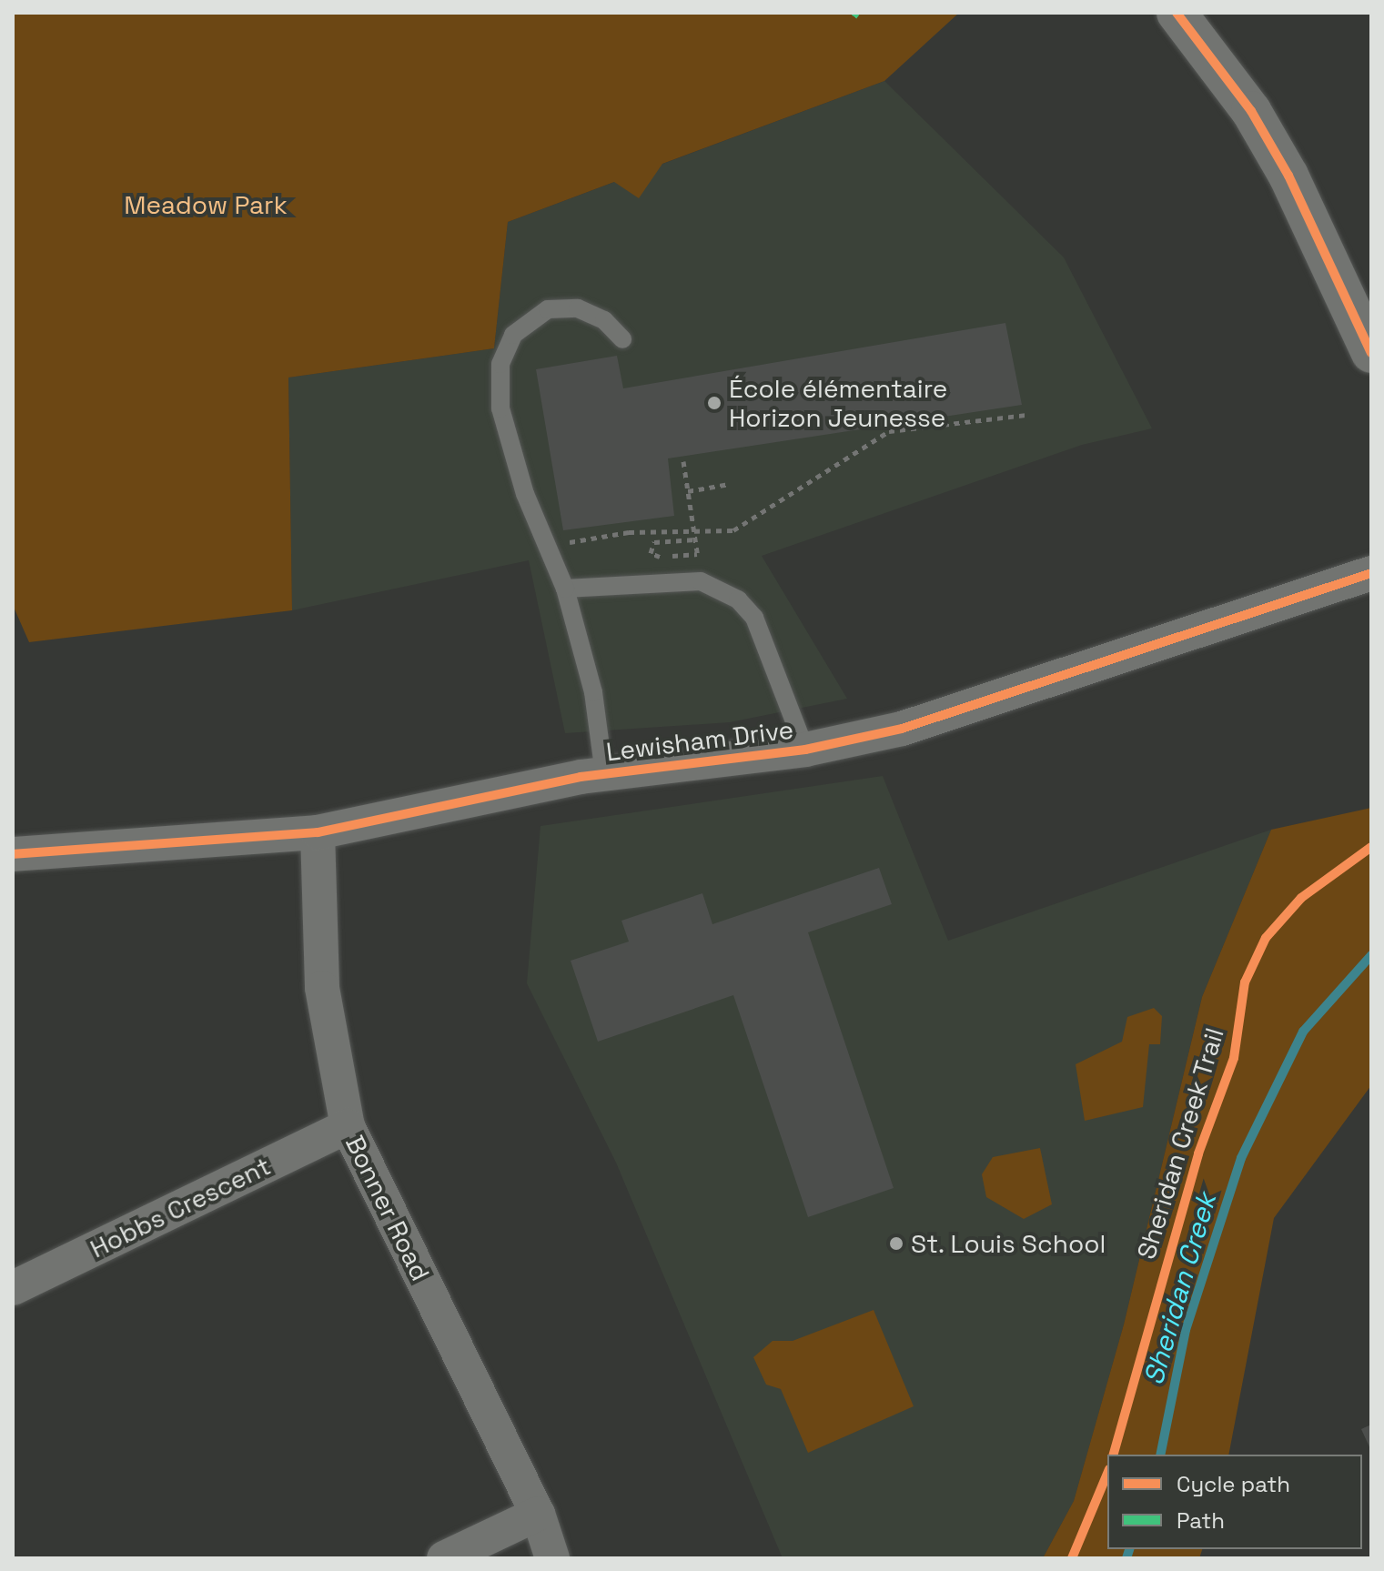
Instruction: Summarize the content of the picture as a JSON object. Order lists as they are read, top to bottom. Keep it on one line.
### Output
{"streets":{"street":["Lewisham Drive","Hobbs Crescent","Bonner Road"],"cycle path":["Sheridan Creek Trail"]},"crossings":[["Lewisham Drive","Bonner Road"],["Hobbs Crescent","Bonner Road"]],"water":["Sheridan Creek"],"parks":["Meadow Park"],"places":["École élémentaire Horizon Jeunesse","St. Louis School"],"legend":["Cycle path","Path"]}
